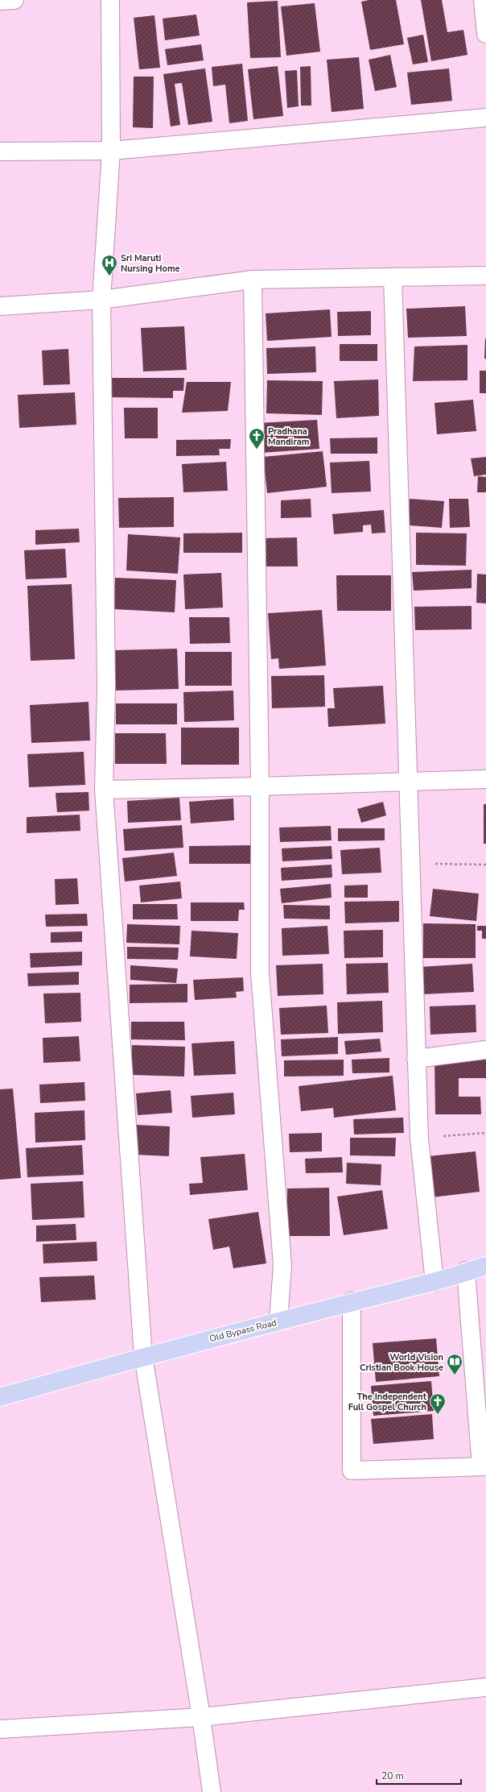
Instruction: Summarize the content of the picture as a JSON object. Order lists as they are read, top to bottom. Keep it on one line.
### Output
{"streets":{"main road":["Old Bypass Road"]},"places":{"hospital":["Sri Maruti Nursing Home"],"church":["Pradhana Mandiram","The Independent Full Gospel Church"],"library":["World Vision Cristian Book House"]},"scale_bar":"20 m"}
